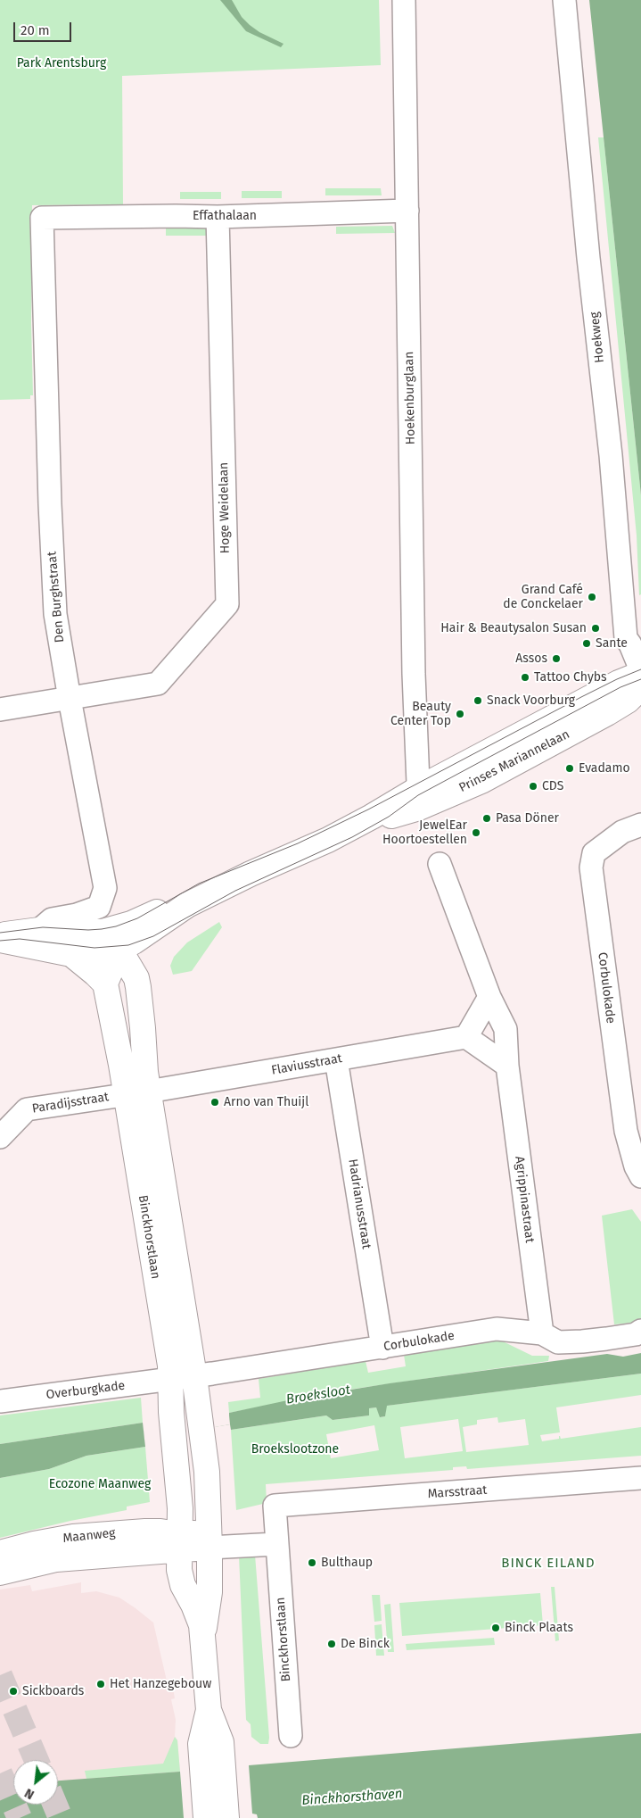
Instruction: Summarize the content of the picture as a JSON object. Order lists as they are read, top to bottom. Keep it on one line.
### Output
{"streets":{"street":["Effathalaan","Hoekweg","Hoekenburglaan","Hoge Weidelaan","Den Burghstraat","Prinses Mariannelaan","Corbulokade","Flaviusstraat","Paradijsstraat","Agrippinastraat","Hadrianusstraat","Binckhorstlaan","Overburgkade","Marsstraat","Maanweg"]},"crossings":[["Effathalaan","Hoekenburglaan"],["Effathalaan","Hoge Weidelaan"],["Effathalaan","Den Burghstraat"],["Hoekweg","Prinses Mariannelaan"],["Hoekenburglaan","Prinses Mariannelaan"],["Hoge Weidelaan","Den Burghstraat"],["Den Burghstraat","Prinses Mariannelaan"],["Prinses Mariannelaan","Binckhorstlaan"],["Corbulokade","Agrippinastraat"],["Corbulokade","Hadrianusstraat"],["Corbulokade","Binckhorstlaan"],["Corbulokade","Overburgkade"],["Flaviusstraat","Paradijsstraat"],["Flaviusstraat","Hadrianusstraat"],["Flaviusstraat","Binckhorstlaan"],["Paradijsstraat","Binckhorstlaan"],["Binckhorstlaan","Overburgkade"],["Binckhorstlaan","Marsstraat"],["Binckhorstlaan","Maanweg"]],"districts":["BINCK EILAND"],"water":["Broeksloot","Binckhorsthaven"],"parks":["Park Arentsburg","Broekslootzone","Ecozone Maanweg"],"places":["Grand Café de Conckelaer","Hair & Beautysalon Susan","Sante","Assos","Tattoo Chybs","Snack Voorburg","Beauty Center Top","Evadamo","CDS","Pasa Döner","JewelEar Hoortoestellen","Arno van Thuijl","Bulthaup","Binck Plaats","De Binck","Het Hanzegebouw","Sickboards"],"scale_bar":"20 m","north":"bottom left"}
